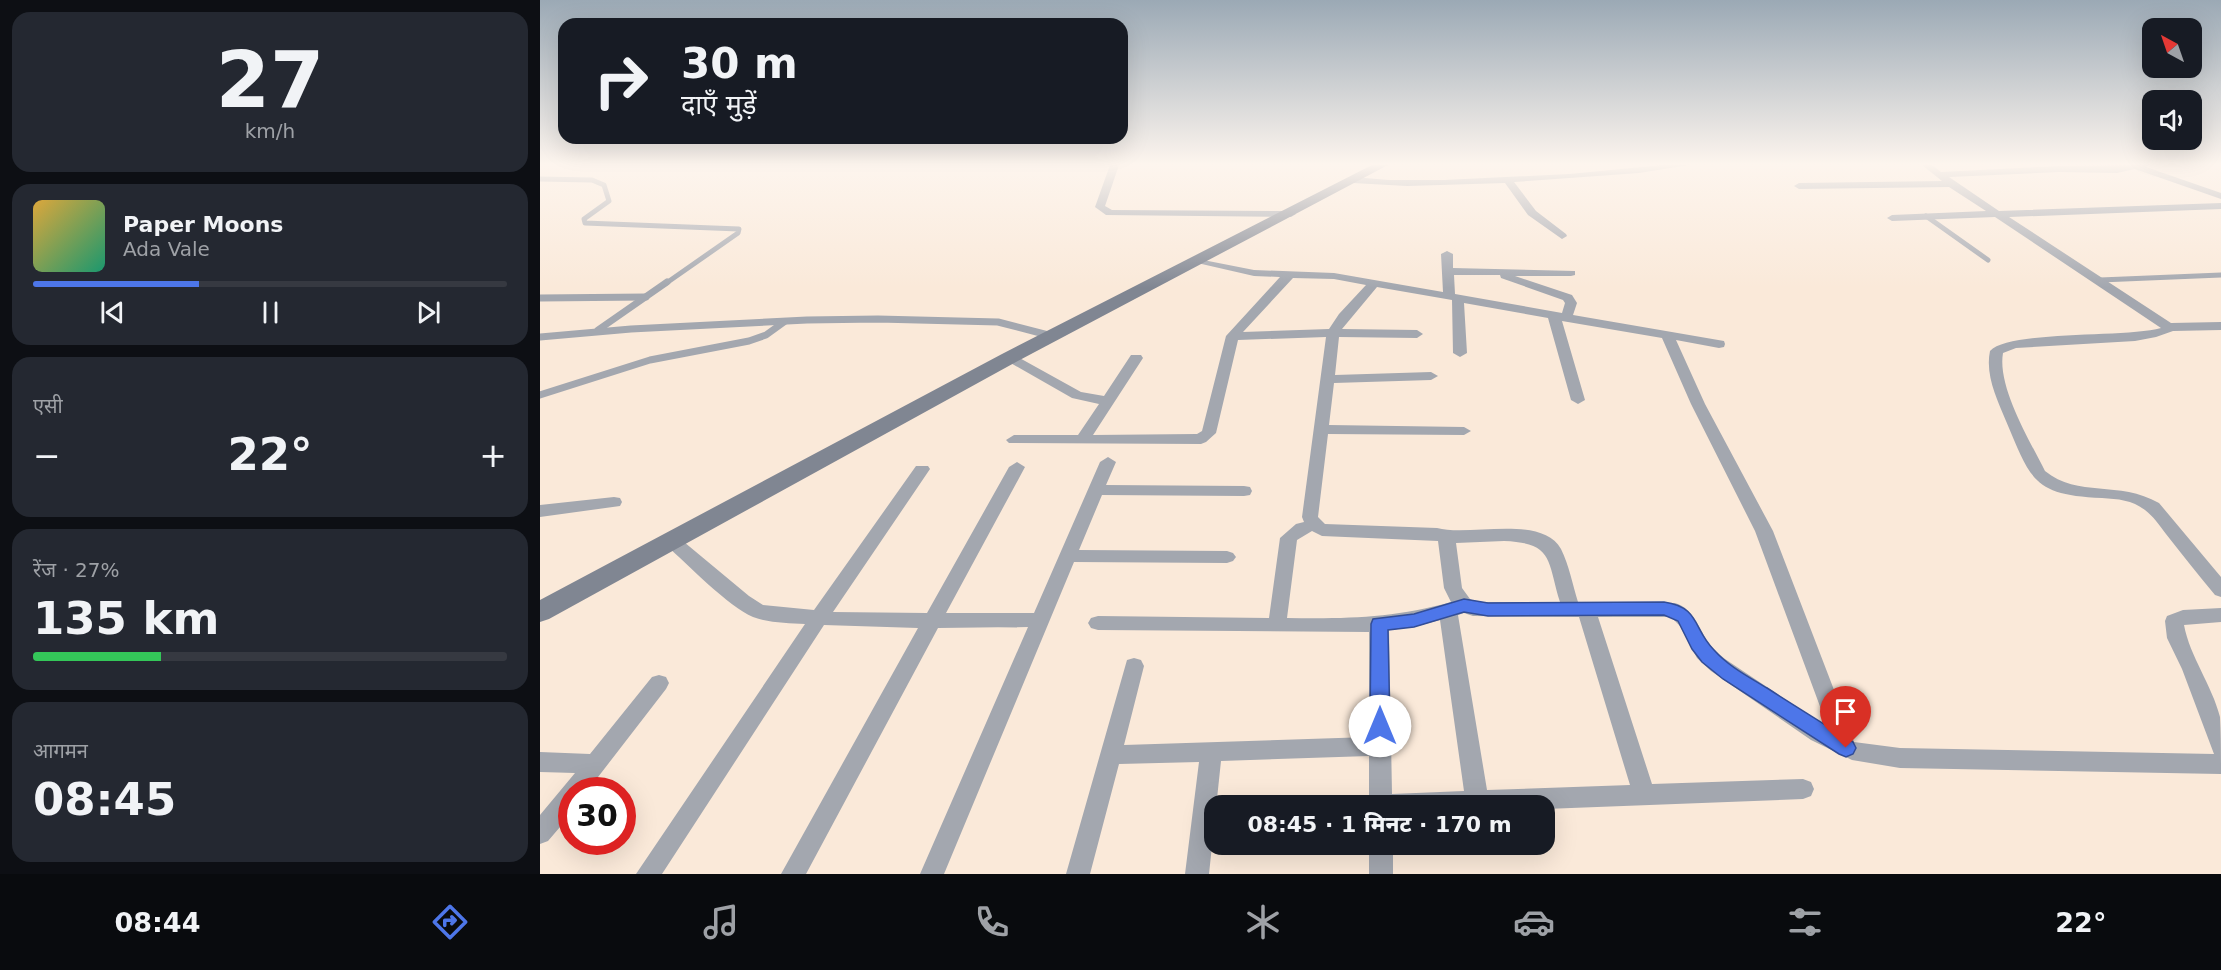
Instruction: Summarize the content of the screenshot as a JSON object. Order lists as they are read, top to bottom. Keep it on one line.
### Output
{"north":"top left","page":{"tile":[["27","km/h"],"एसी",["रेंज · 27%","135 km"],["आगमन","08:45"]],"turn":["30 m","दाएँ मुड़ें"],"song":["Paper Moons","Ada Vale"],"heat":["−","22°","+"],"limit":"30","trip":"08:45 · 1 मिनट · 170 m","tabs":["08:44","22°"]}}
